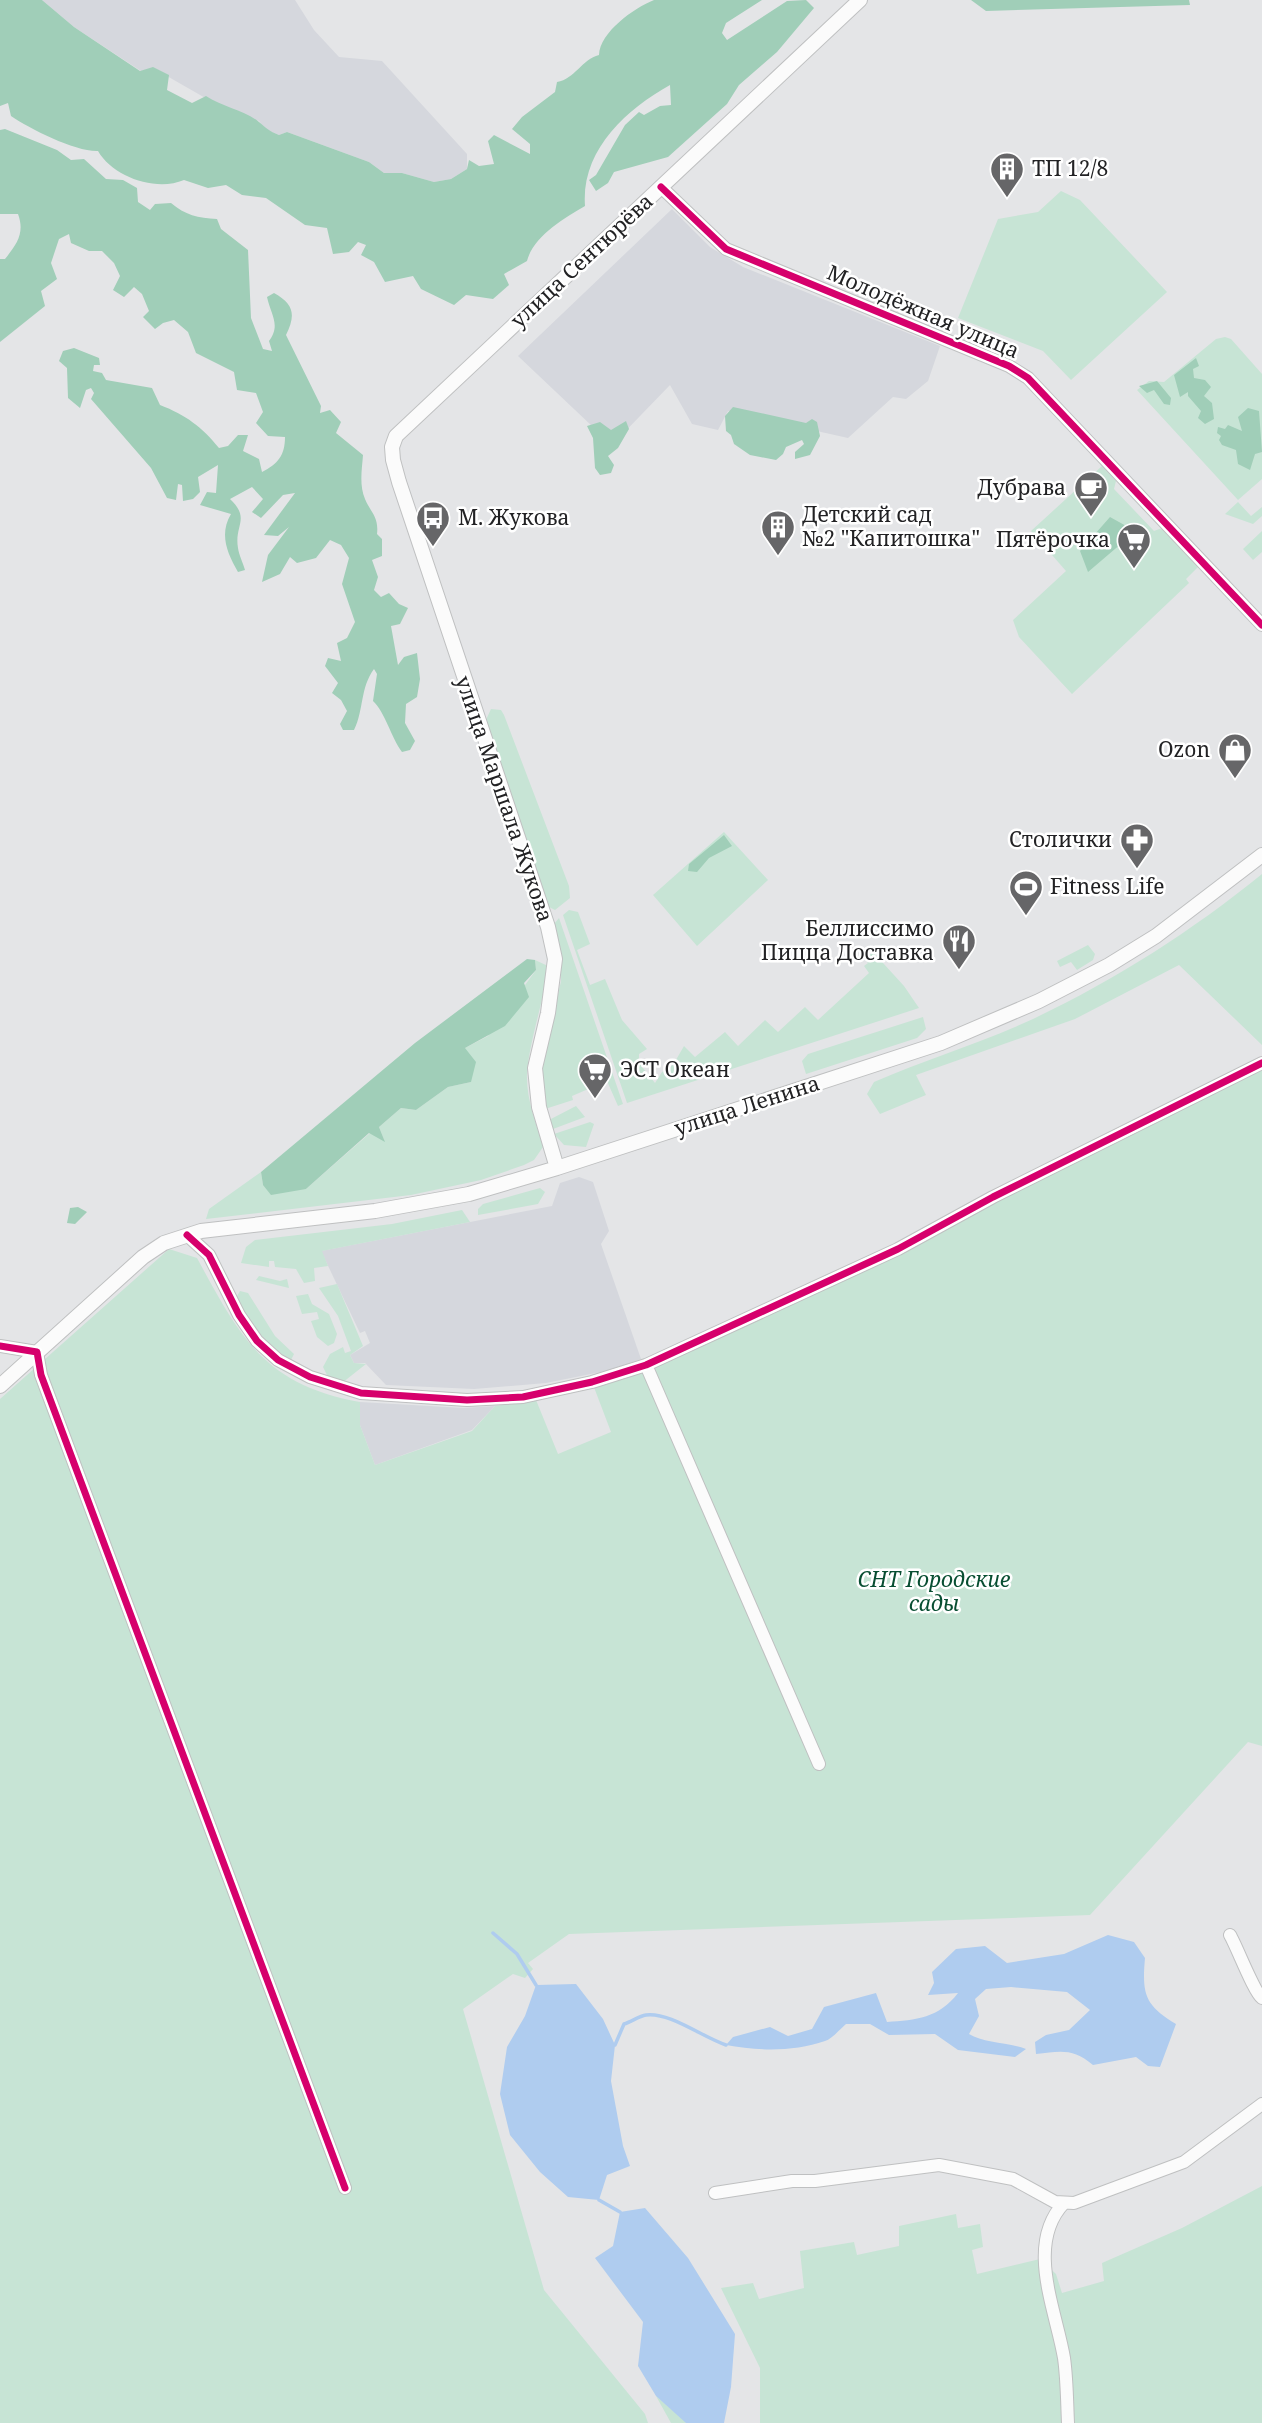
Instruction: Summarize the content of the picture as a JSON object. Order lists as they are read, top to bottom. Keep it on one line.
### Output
{"streets":{"main road":["улица Сентюрёва","улица Маршала Жукова","улица Ленина"],"street":["Молодёжная улица"]},"crossings":[["улица Сентюрёва","Молодёжная улица"],["улица Сентюрёва","улица Маршала Жукова"],["улица Маршала Жукова","улица Ленина"]],"parks":["СНТ Городские сады"],"places":{"building":["ТП 12/8","Детский сад №2 \"Капитошка\""],"cafe":["Дубрава"],"bus stop":["М. Жукова"],"supermarket":["Пятёрочка","ЭСТ Океан"],"shop":["Ozon"],"pharmacy":["Столички"],"sports":["Fitness Life"],"restaurant":["Беллиссимо Пицца Доставка"]}}
